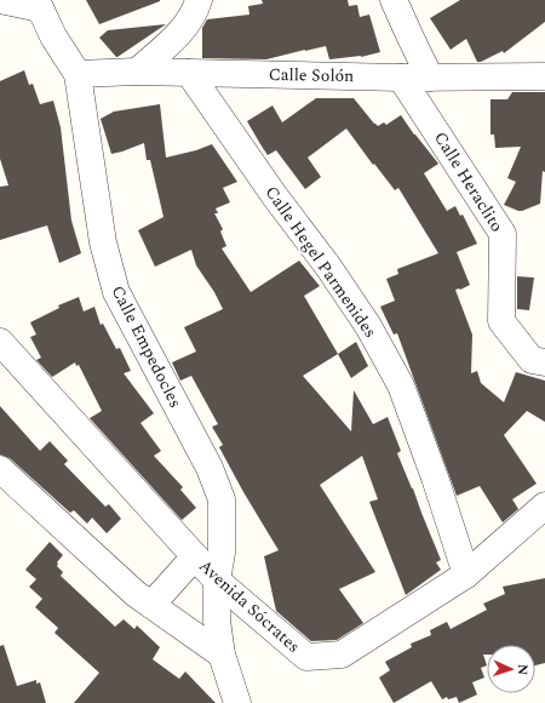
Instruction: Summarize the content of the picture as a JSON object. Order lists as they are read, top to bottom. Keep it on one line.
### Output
{"streets":{"street":["Calle Solón","Calle Heraclito","Calle Hegel Parmenides","Calle Empedocles","Avenida Sócrates"]},"crossings":[["Calle Solón","Calle Heraclito"],["Calle Solón","Calle Hegel Parmenides"],["Calle Solón","Calle Empedocles"],["Calle Hegel Parmenides","Avenida Sócrates"],["Calle Empedocles","Avenida Sócrates"]],"north":"right"}
